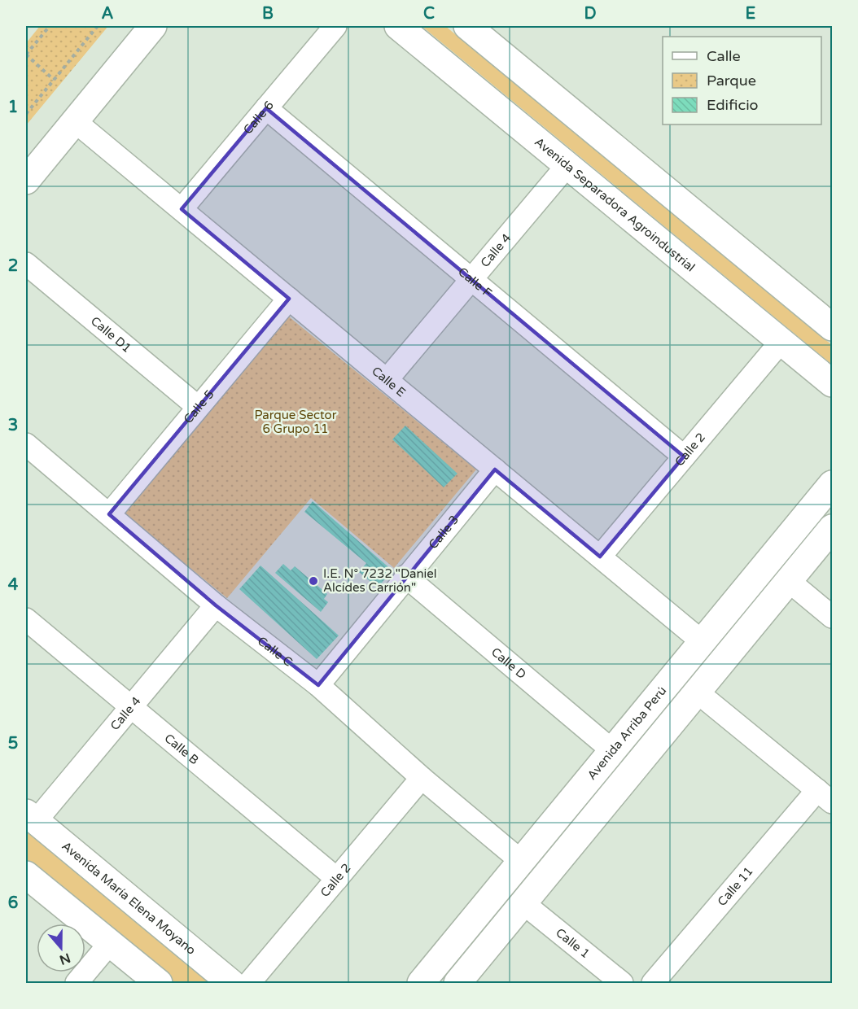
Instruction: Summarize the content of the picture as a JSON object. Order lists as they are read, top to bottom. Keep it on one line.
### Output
{"streets":{"street":["Calle 6","Avenida Separadora Agroindustrial","Calle 4","Calle F","Calle D1","Calle E","Calle 5","Calle 2","Calle 3","Calle C","Calle D","Avenida Arriba Perú","Calle B","Calle 11","Avenida María Elena Moyano","Calle 1"]},"crossings":[["Calle 6","Calle F"],["Calle 6","Calle E"],["Avenida Separadora Agroindustrial","Calle 4"],["Avenida Separadora Agroindustrial","Calle 2"],["Calle 4","Calle F"],["Calle 4","Calle E"],["Calle 4","Calle C"],["Calle 4","Calle B"],["Calle 4","Avenida María Elena Moyano"],["Calle F","Calle 2"],["Calle D1","Calle 5"],["Calle E","Calle 5"],["Calle E","Calle 2"],["Calle E","Calle 3"],["Calle E","Avenida Arriba Perú"],["Calle 5","Calle C"],["Calle 2","Calle C"],["Calle 2","Calle B"],["Calle 3","Calle C"],["Calle 3","Calle D"],["Calle C","Avenida Arriba Perú"],["Calle D","Avenida Arriba Perú"]],"parks":["Parque Sector 6 Grupo 11"],"places":["I.E. N° 7232 \"Daniel Alcídes Carrión\""],"legend":["Calle","Parque","Edificio"],"north":"bottom","grid":{"columns":["A","B","C","D","E"],"rows":["1","2","3","4","5","6"]}}
